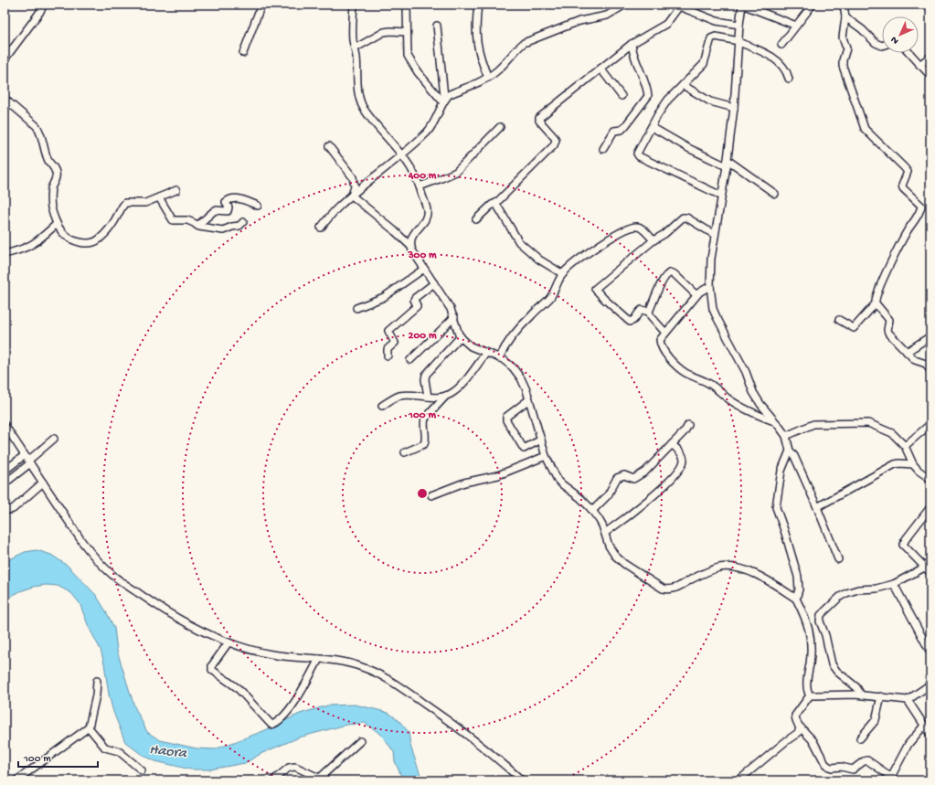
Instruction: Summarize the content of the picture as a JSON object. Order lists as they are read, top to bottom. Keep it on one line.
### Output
{"water":["Haora"],"scale_bar":"100 m","north":"bottom left","rings":["400 m","300 m","200 m","100 m"]}
